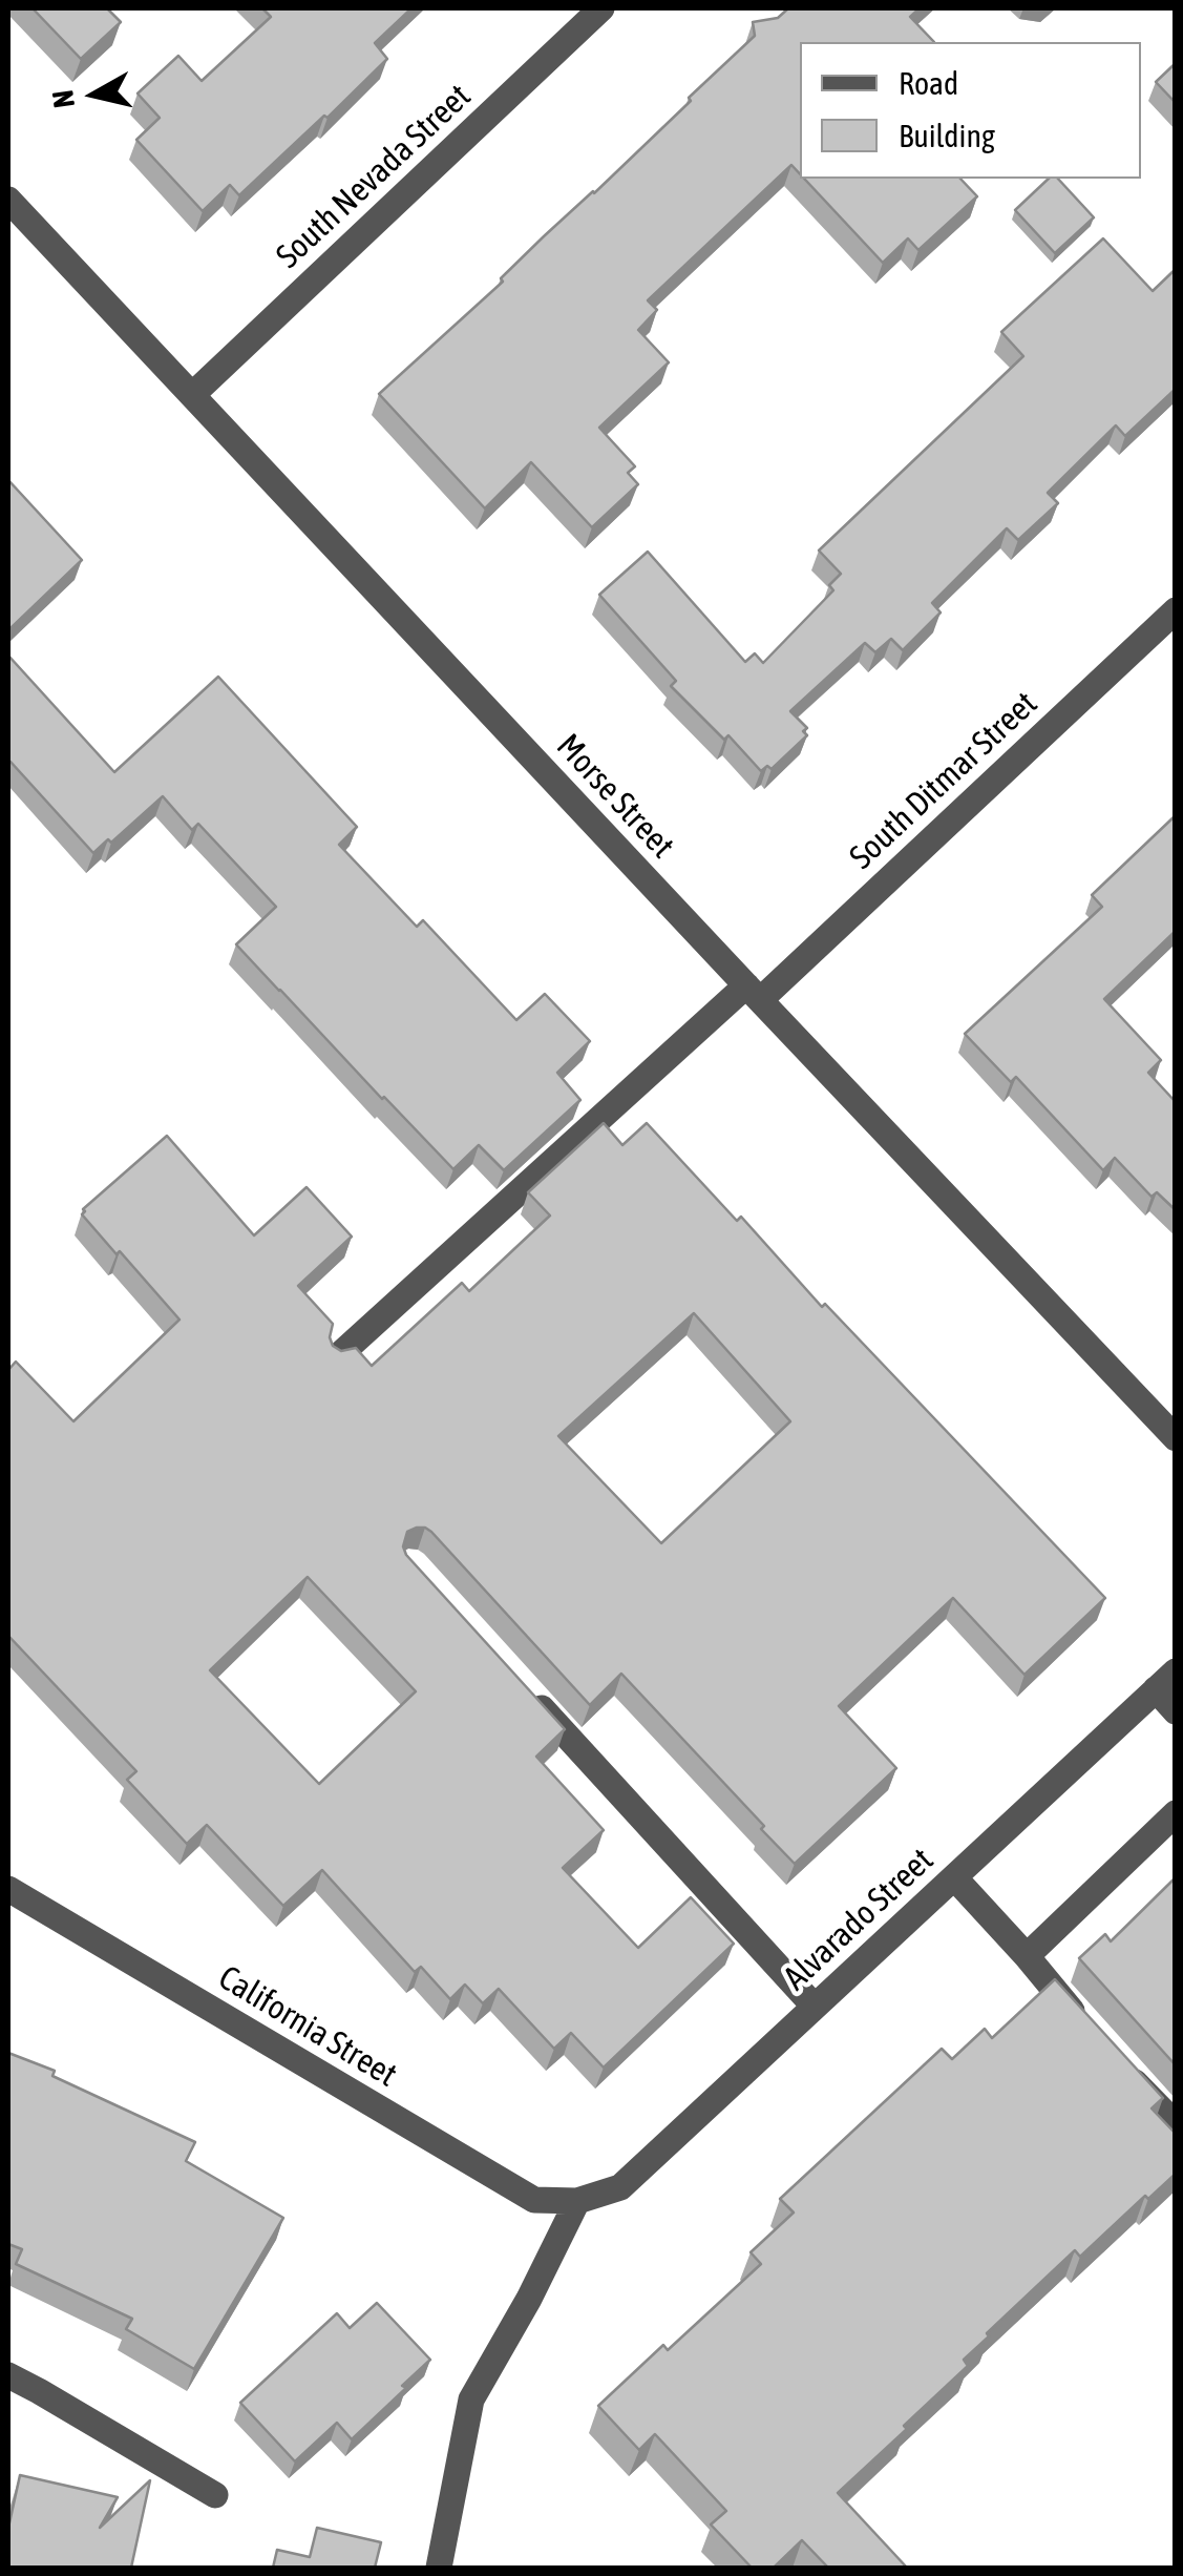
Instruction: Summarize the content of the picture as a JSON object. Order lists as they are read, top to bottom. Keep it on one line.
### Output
{"streets":{"street":["South Nevada Street","South Ditmar Street","Morse Street","Alvarado Street","California Street"]},"crossings":[["South Nevada Street","Morse Street"],["South Ditmar Street","Morse Street"],["Alvarado Street","California Street"]],"legend":["Road","Building"],"north":"left"}
